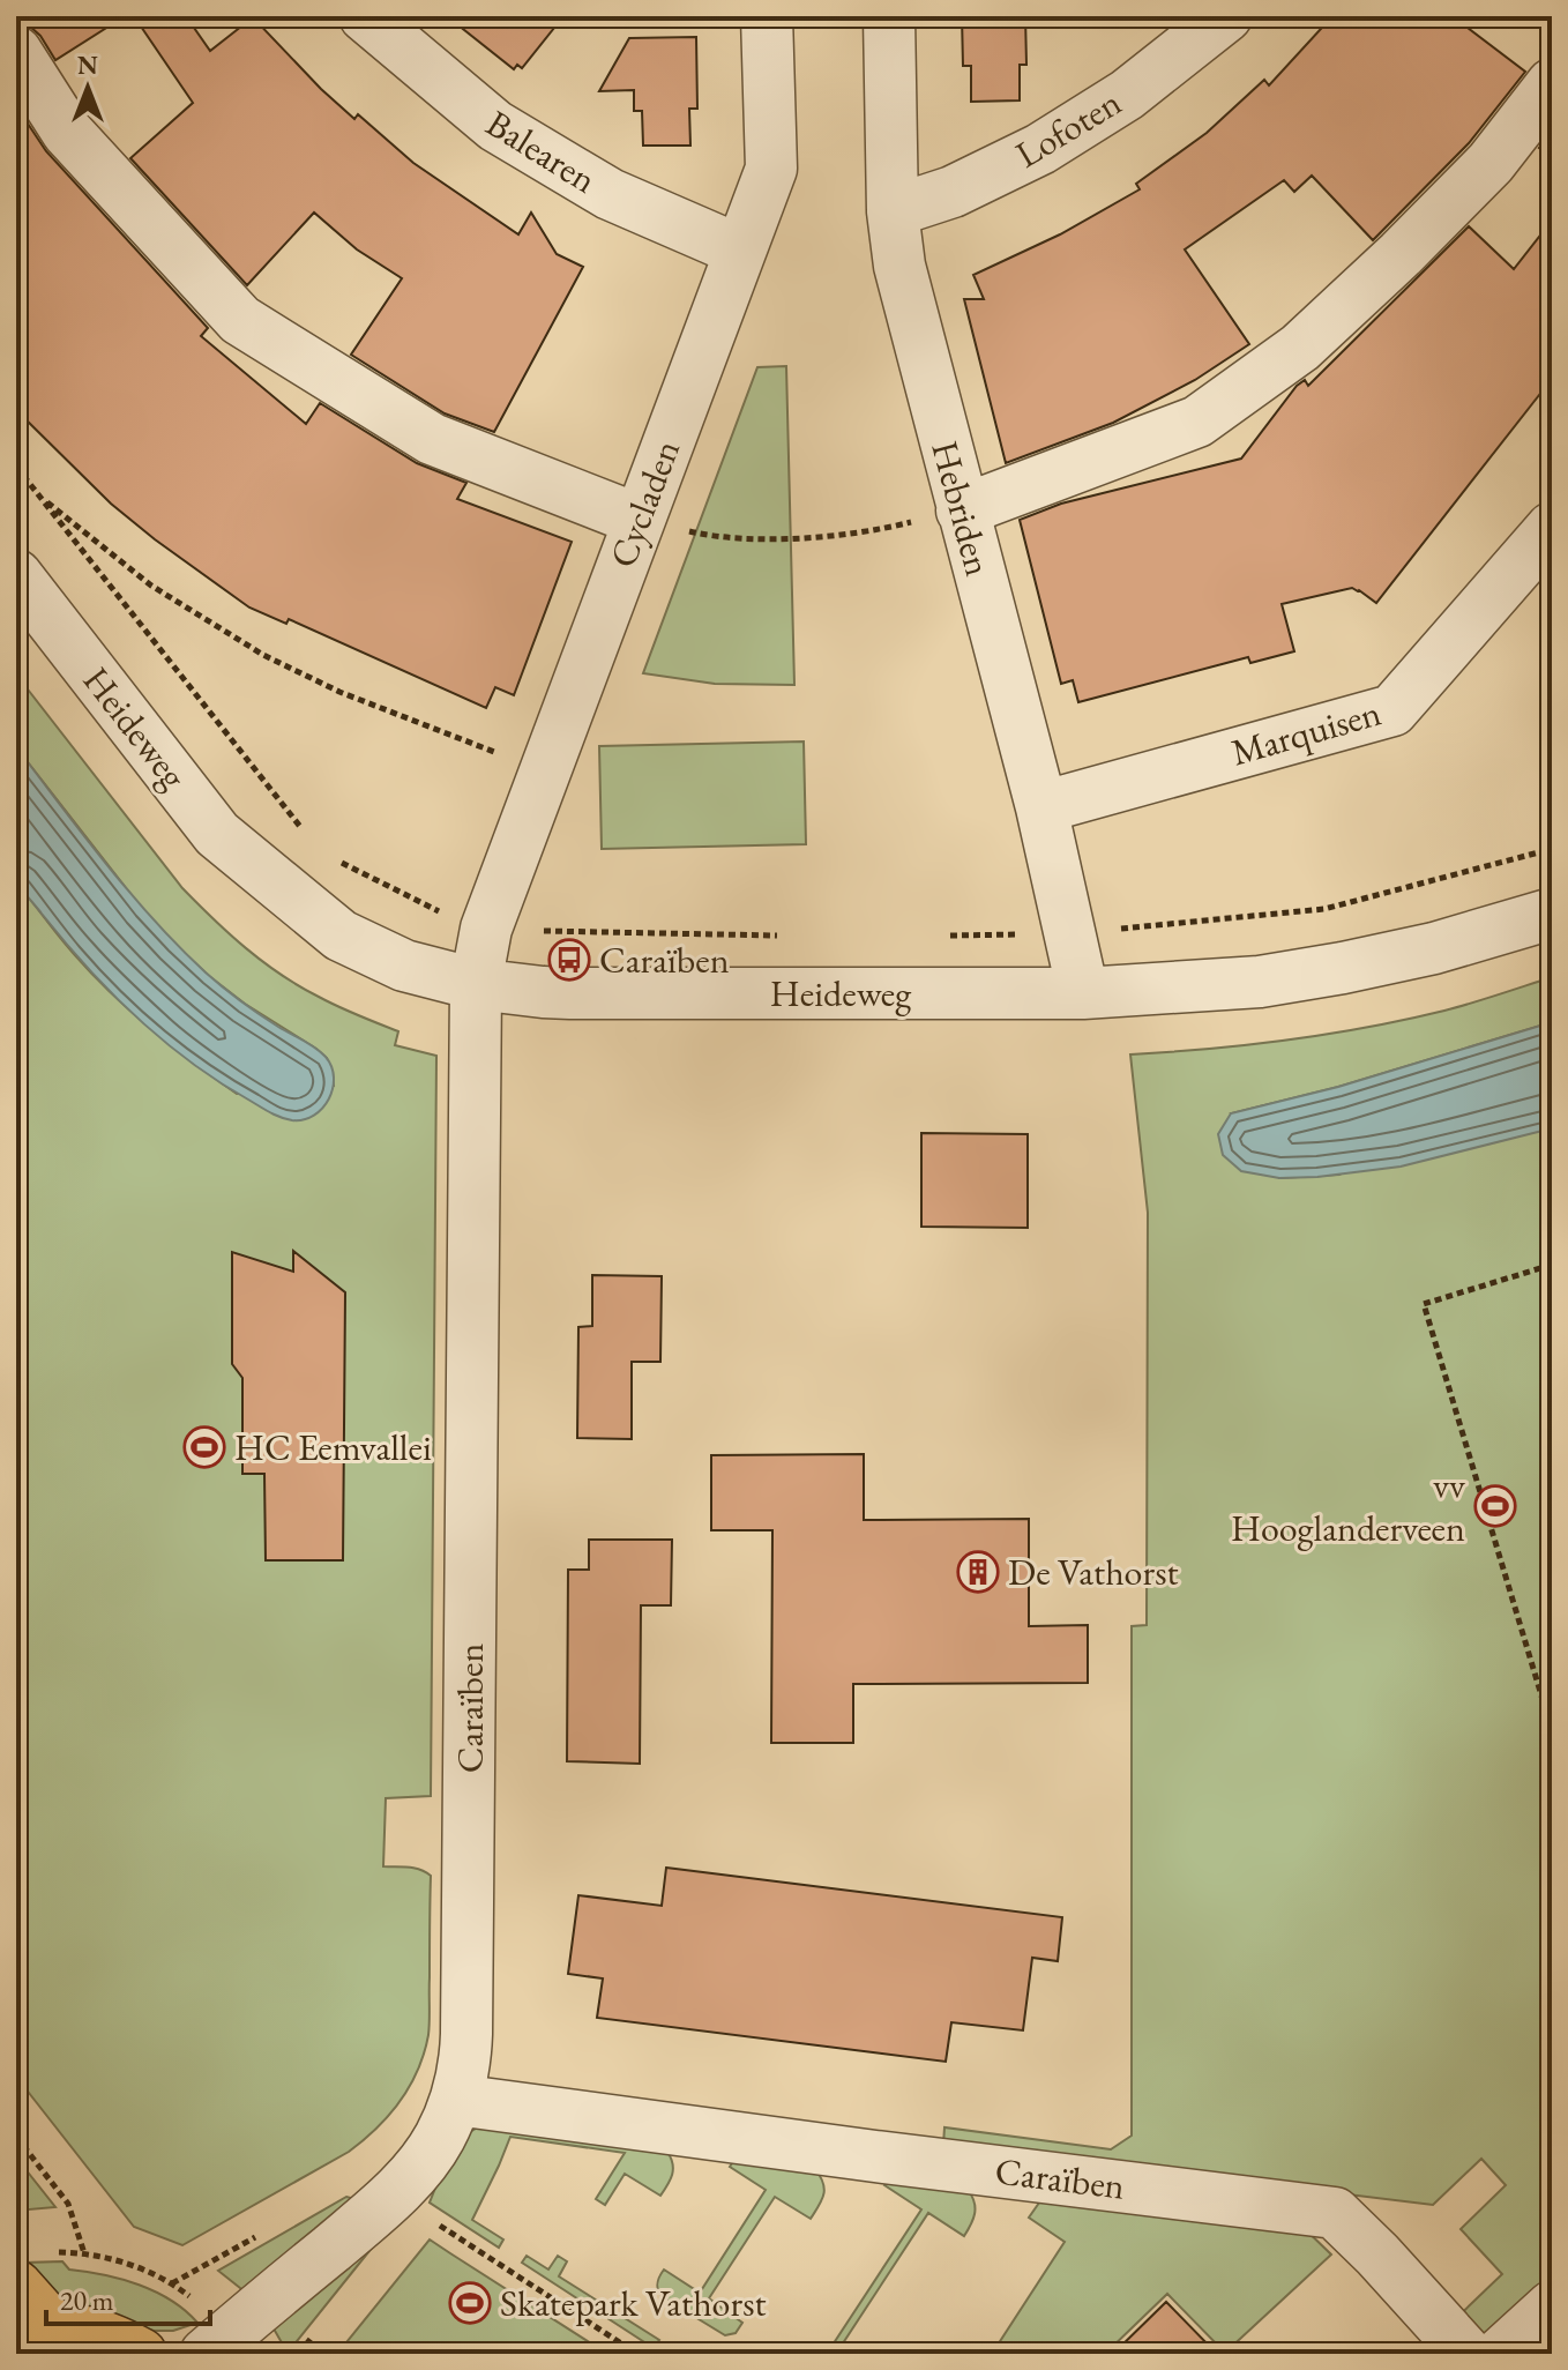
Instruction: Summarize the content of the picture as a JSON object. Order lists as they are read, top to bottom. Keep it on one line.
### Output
{"streets":{"street":["Lofoten","Balearen","Cycladen","Hebriden","Heideweg","Marquisen","Caraïben"]},"crossings":[["Lofoten","Hebriden"],["Balearen","Cycladen"],["Cycladen","Heideweg"],["Cycladen","Caraïben"],["Hebriden","Heideweg"],["Hebriden","Marquisen"],["Heideweg","Caraïben"]],"places":{"bus stop":["Caraïben"],"sports":["HC Eemvallei","vv Hooglanderveen","Skatepark Vathorst"],"building":["De Vathorst"]},"scale_bar":"20 m","north":"top"}
